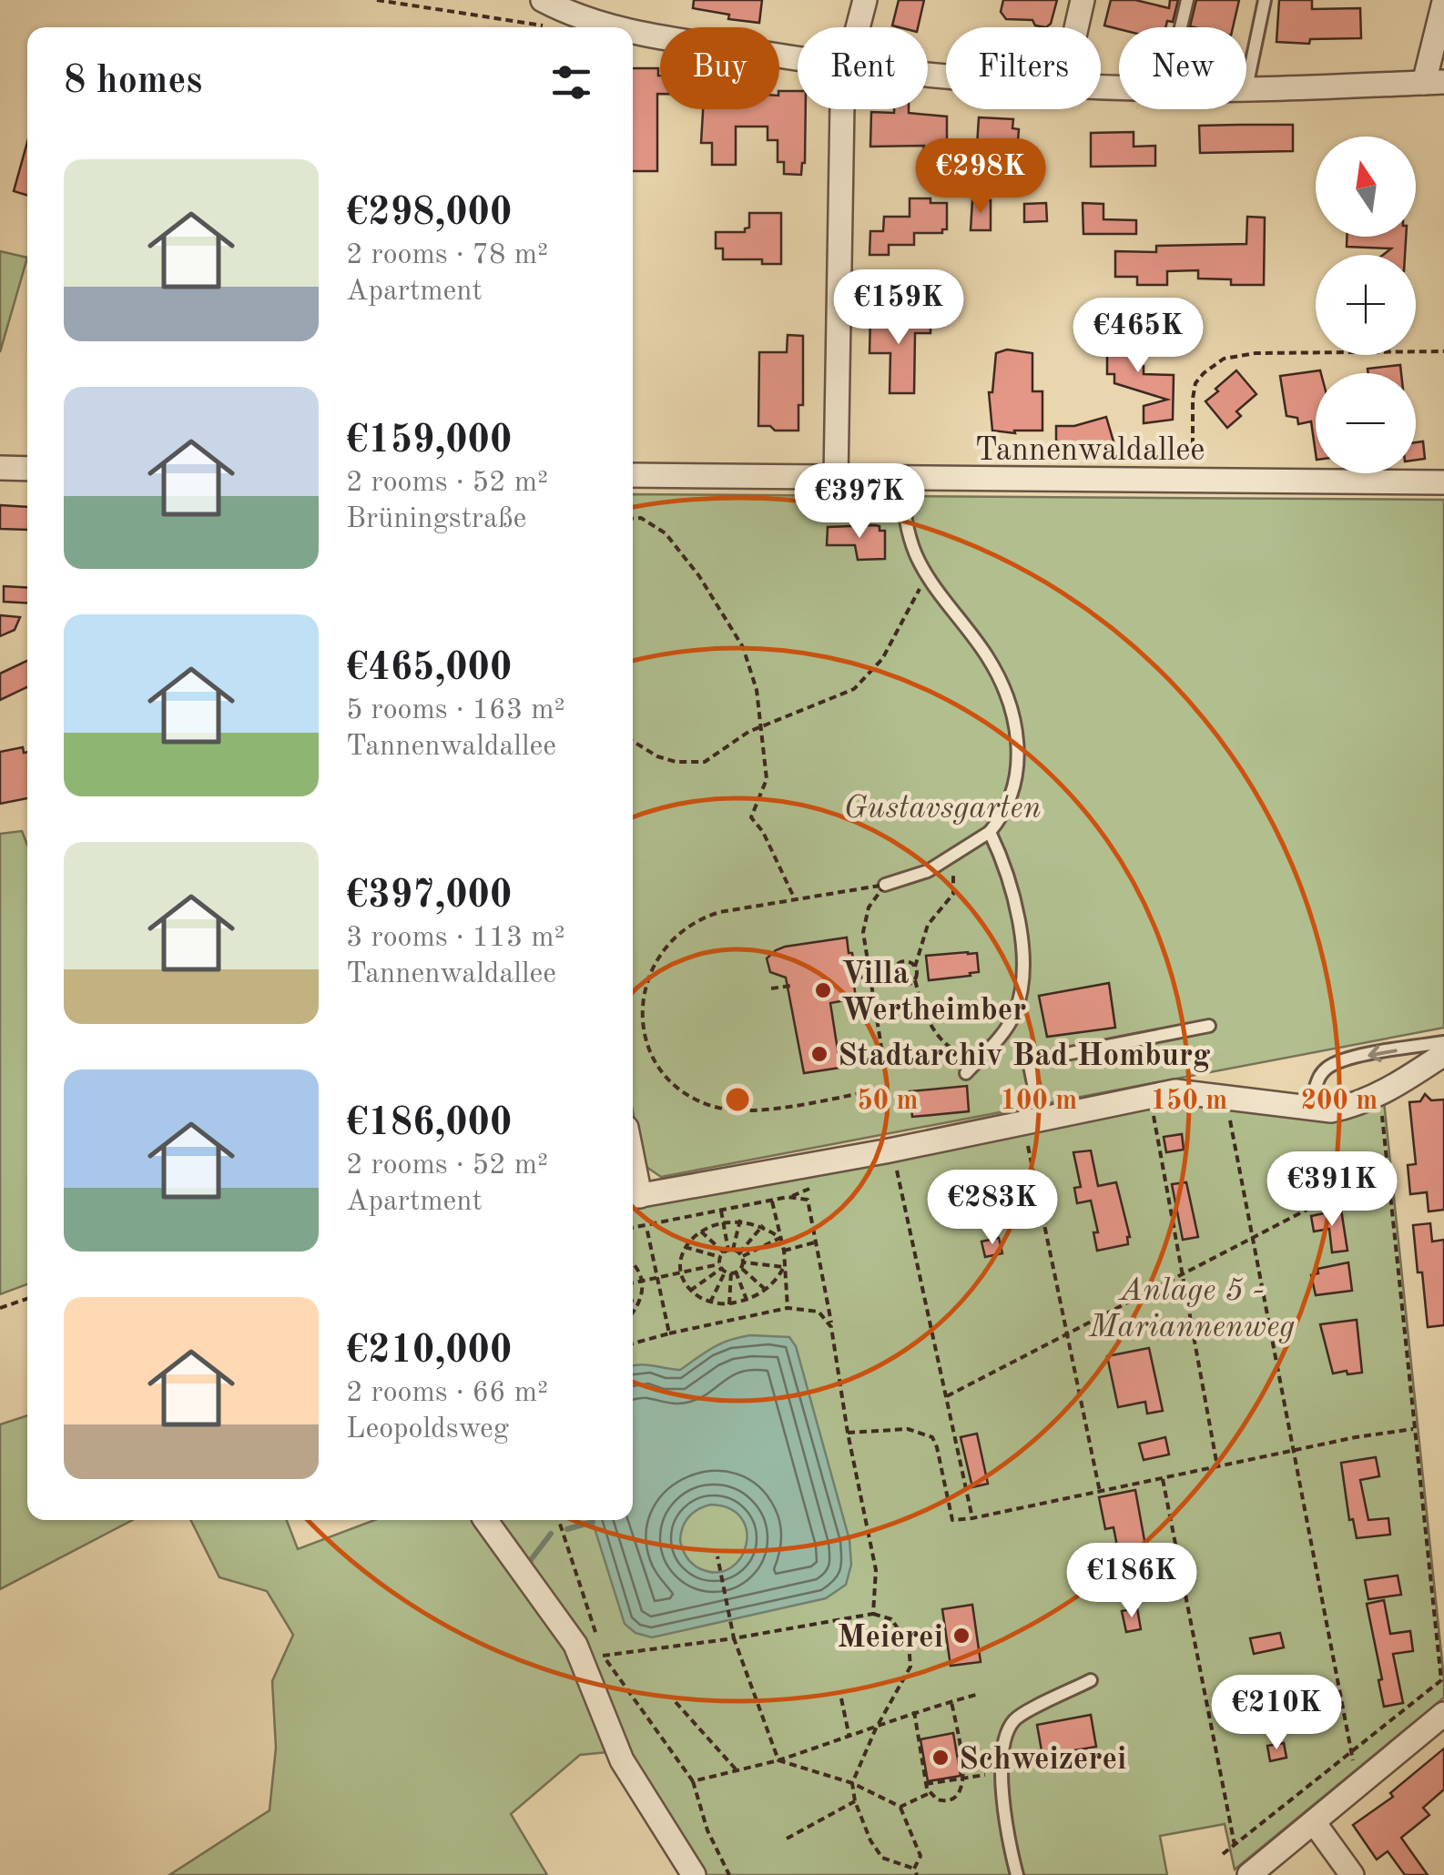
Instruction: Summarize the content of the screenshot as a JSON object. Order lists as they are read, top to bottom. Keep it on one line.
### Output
{"streets":{"street":["Tannenwaldallee"]},"parks":["Gustavsgarten","Anlage 5 - Mariannenweg"],"places":["Villa Wertheimber","Stadtarchiv Bad Homburg","Meierei","Schweizerei"],"north":"top","page":{"chip":["Buy","Rent","Filters","New"],"heading":"8 homes","map_buttons":["+","−"],"list":[{"name":"€298,000","note":"2 rooms · 78 m² · Apartment"},{"name":"€159,000","note":"2 rooms · 52 m² · Brüningstraße"},{"name":"€465,000","note":"5 rooms · 163 m² · Tannenwaldallee"},{"name":"€397,000","note":"3 rooms · 113 m² · Tannenwaldallee"},{"name":"€186,000","note":"2 rooms · 52 m² · Apartment"},{"name":"€210,000","note":"2 rooms · 66 m² · Leopoldsweg"}],"price":["€298K","€159K","€465K","€397K","€391K","€283K","€186K","€210K"]},"rings":["50 m","100 m","150 m","200 m"]}
